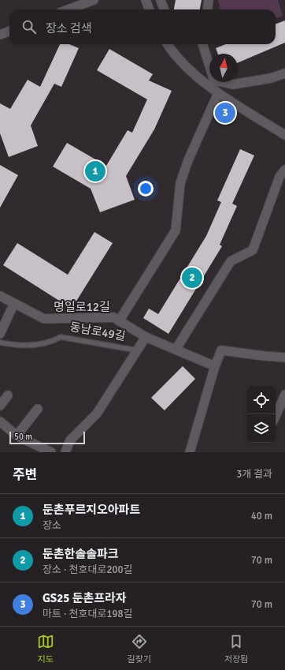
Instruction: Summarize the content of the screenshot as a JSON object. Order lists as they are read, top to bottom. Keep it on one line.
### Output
{"streets":{"street":["명일로12길","동남로49길"]},"crossings":[["명일로12길","동남로49길"]],"scale_bar":"50 m","north":"top","page":{"search":"장소 검색","pins":["3","1","2"],"scale":"50 m","heading":["주변","3개 결과"],"list":[{"mark":"1","name":"둔촌푸르지오아파트","note":"장소","value":"40 m"},{"mark":"2","name":"둔촌한솔솔파크","note":"장소 · 천호대로200길","value":"70 m"},{"mark":"3","name":"GS25 둔촌프라자","note":"마트 · 천호대로198길","value":"70 m"}],"nav":["지도","길찾기","저장됨"]}}
